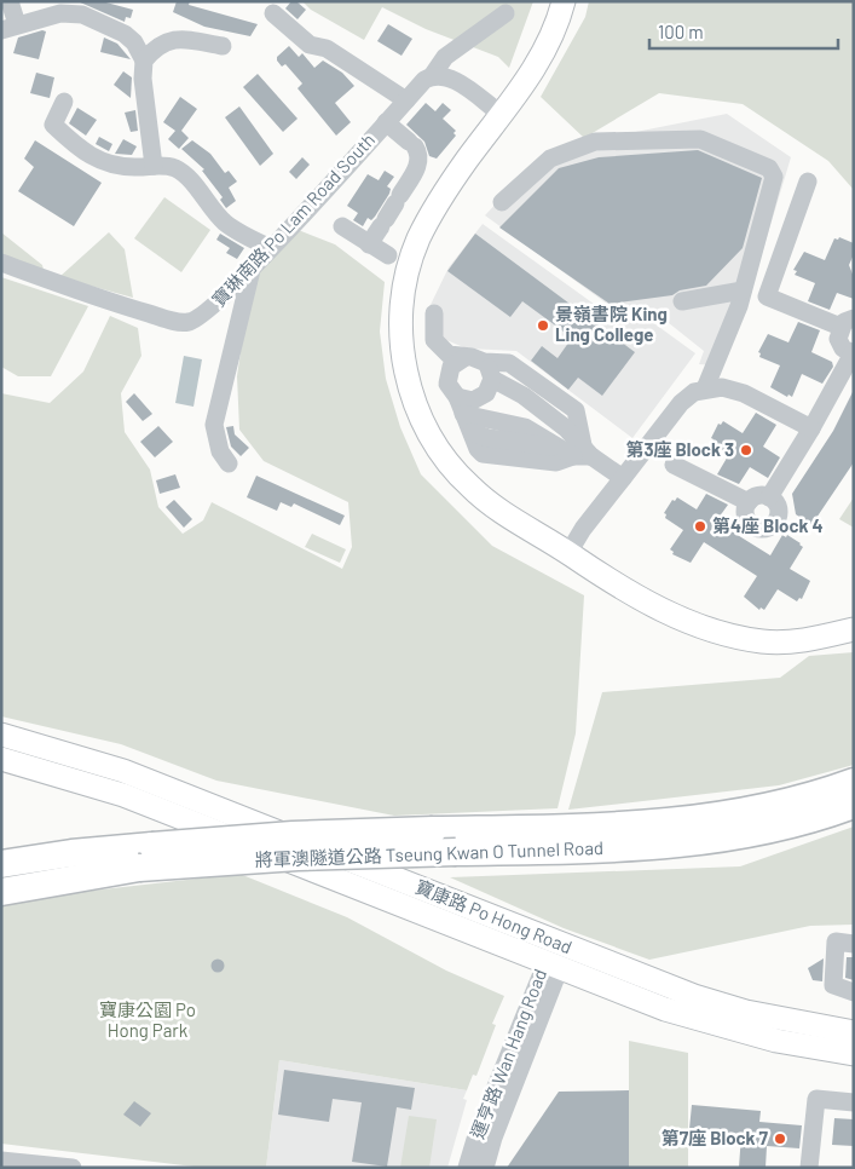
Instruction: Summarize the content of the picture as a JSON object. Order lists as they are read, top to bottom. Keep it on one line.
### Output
{"streets":{"highway":["將軍澳隧道公路 Tseung Kwan O Tunnel Road"],"main road":["寶康路 Po Hong Road"],"street":["寶琳南路 Po Lam Road South","運亨路 Wan Hang Road"]},"crossings":[["寶康路 Po Hong Road","運亨路 Wan Hang Road"]],"parks":["寶康公園 Po Hong Park"],"places":["景嶺書院 King Ling College","第3座 Block 3","第4座 Block 4","第7座 Block 7"],"scale_bar":"100 m"}
